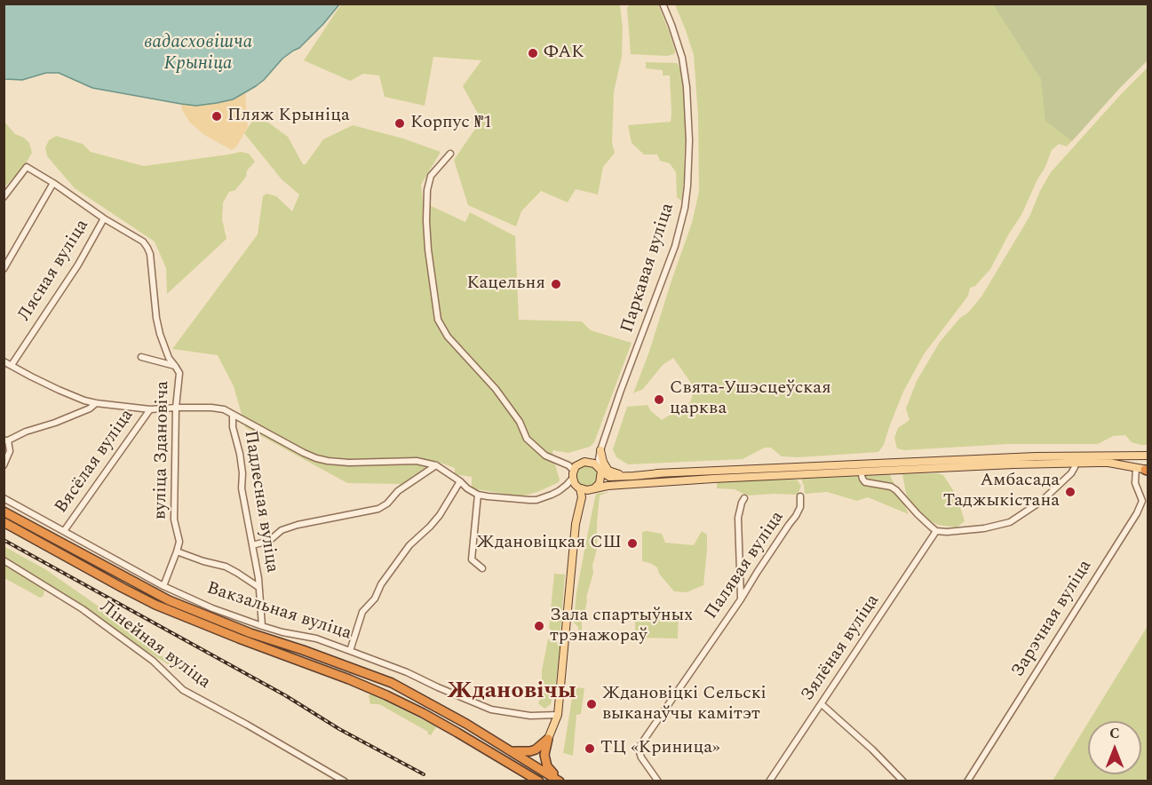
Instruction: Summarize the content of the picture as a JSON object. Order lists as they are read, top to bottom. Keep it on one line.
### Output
{"streets":{"street":["Паркавая вуліца","Лясная вуліца","вуліца Здановіча","Вясёлая вуліца","Падлесная вуліца","Палявая вуліца","Вакзальная вуліца","Зарэчная вуліца","Лінейная вуліца","Зялёная вуліца"]},"crossings":[["Лясная вуліца","вуліца Здановіча"],["Вясёлая вуліца","Вакзальная вуліца"],["Падлесная вуліца","Вакзальная вуліца"]],"districts":["Ждановічы"],"water":["вадасховішча Крыніца"],"places":["ФАК","Пляж Крыніца","Корпус №1","Кацельня","Свята-Ушэсцеўская царква","Амбасада Таджыкістана","Ждановіцкая СШ","Зала спартыўных трэнажораў","Ждановіцкі Сельскі выканаўчы камітэт","ТЦ «Криница»"],"north":"top"}
